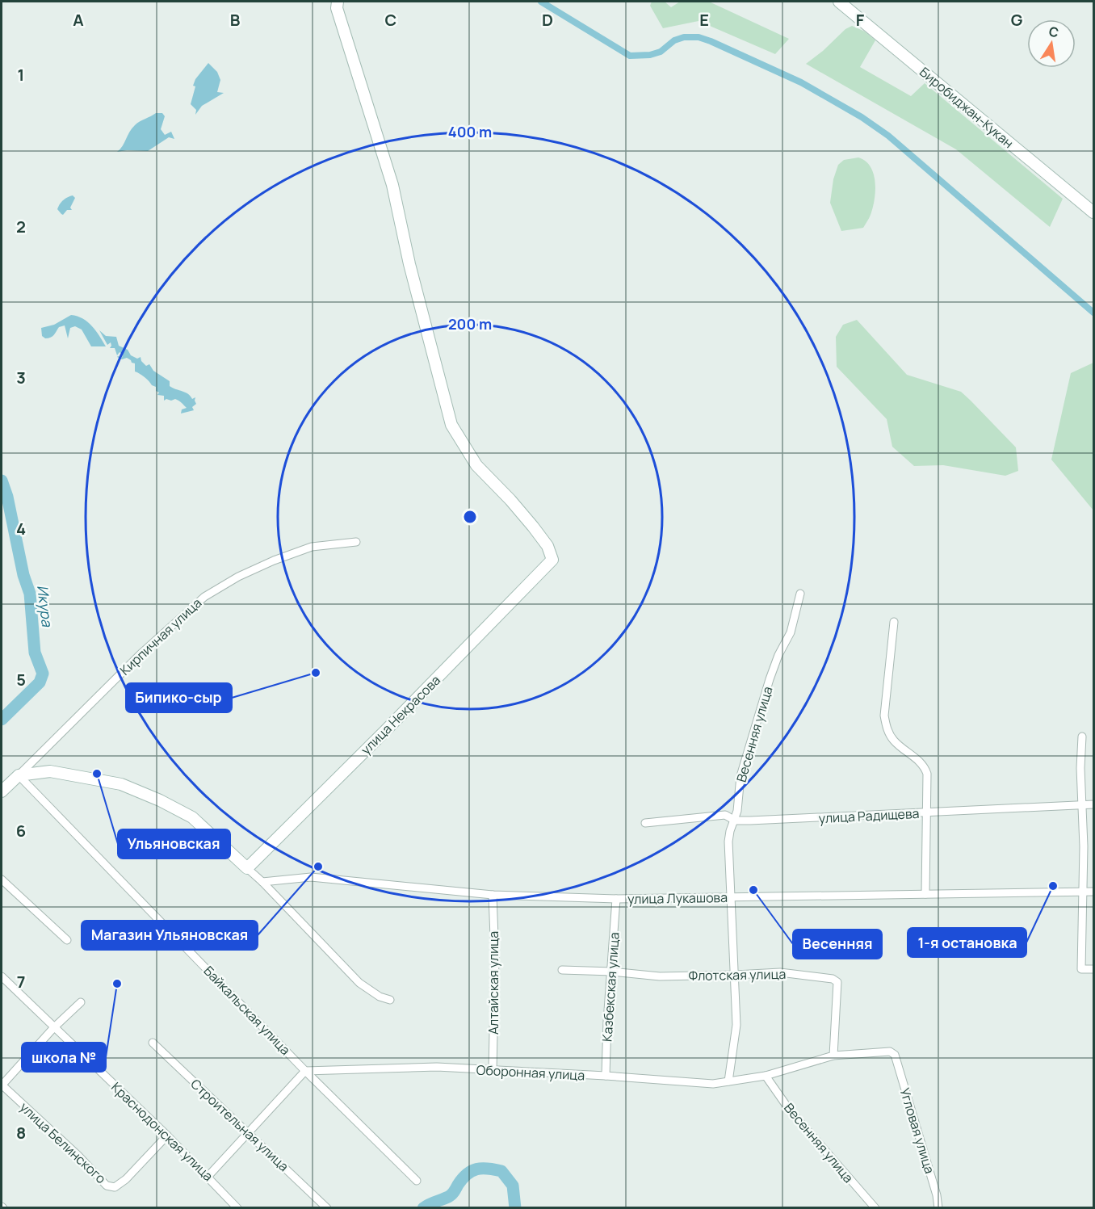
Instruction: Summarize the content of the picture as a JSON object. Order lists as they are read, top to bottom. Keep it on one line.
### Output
{"streets":{"street":["Биробиджан-Кукан","Кирпичная улица","улица Некрасова","Весенняя улица","улица Радищева","улица Лукашова","Флотская улица","Алтайская улица","Казбекская улица","Байкальская улица","Оборонная улица","Строительная улица","Угловая улица","Краснодонская улица","улица Белинского"]},"crossings":[["Кирпичная улица","Байкальская улица"],["Весенняя улица","улица Радищева"],["Весенняя улица","улица Лукашова"],["Весенняя улица","Флотская улица"],["Весенняя улица","Оборонная улица"],["улица Лукашова","Алтайская улица"],["улица Лукашова","Казбекская улица"],["Флотская улица","Казбекская улица"],["Флотская улица","Оборонная улица"],["Алтайская улица","Оборонная улица"],["Казбекская улица","Оборонная улица"],["Байкальская улица","Оборонная улица"],["Оборонная улица","Угловая улица"],["Краснодонская улица","улица Белинского"]],"water":["Икура"],"places":["Бипико-сыр","Ульяновская","Магазин Ульяновская","1-я остановка","Весенняя","школа №"],"north":"top","grid":{"columns":["A","B","C","D","E","F","G"],"rows":["1","2","3","4","5","6","7","8"]},"rings":["400 m","200 m"]}
